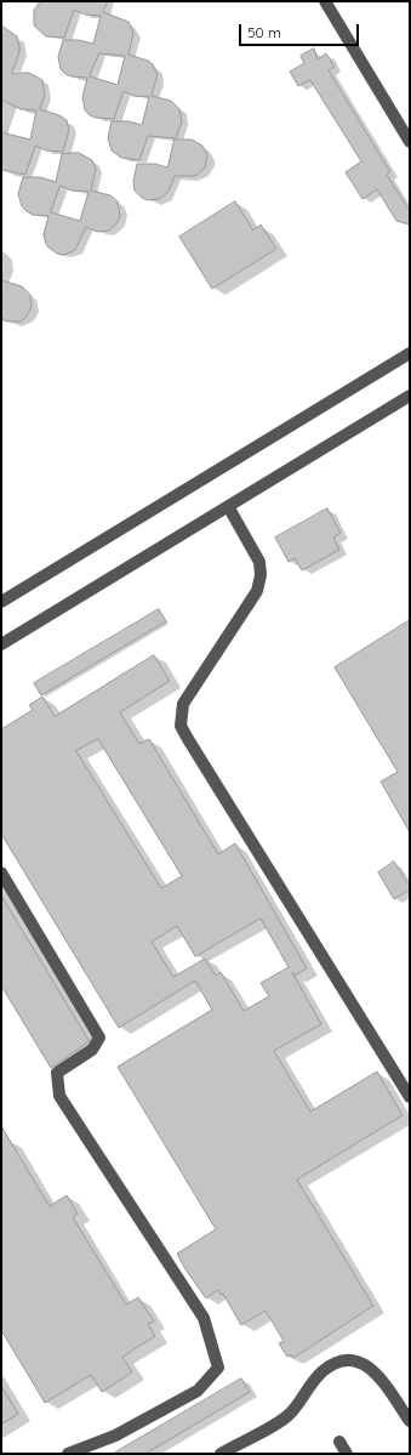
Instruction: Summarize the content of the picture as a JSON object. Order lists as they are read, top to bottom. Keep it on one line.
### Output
{"scale_bar":"50 m"}
